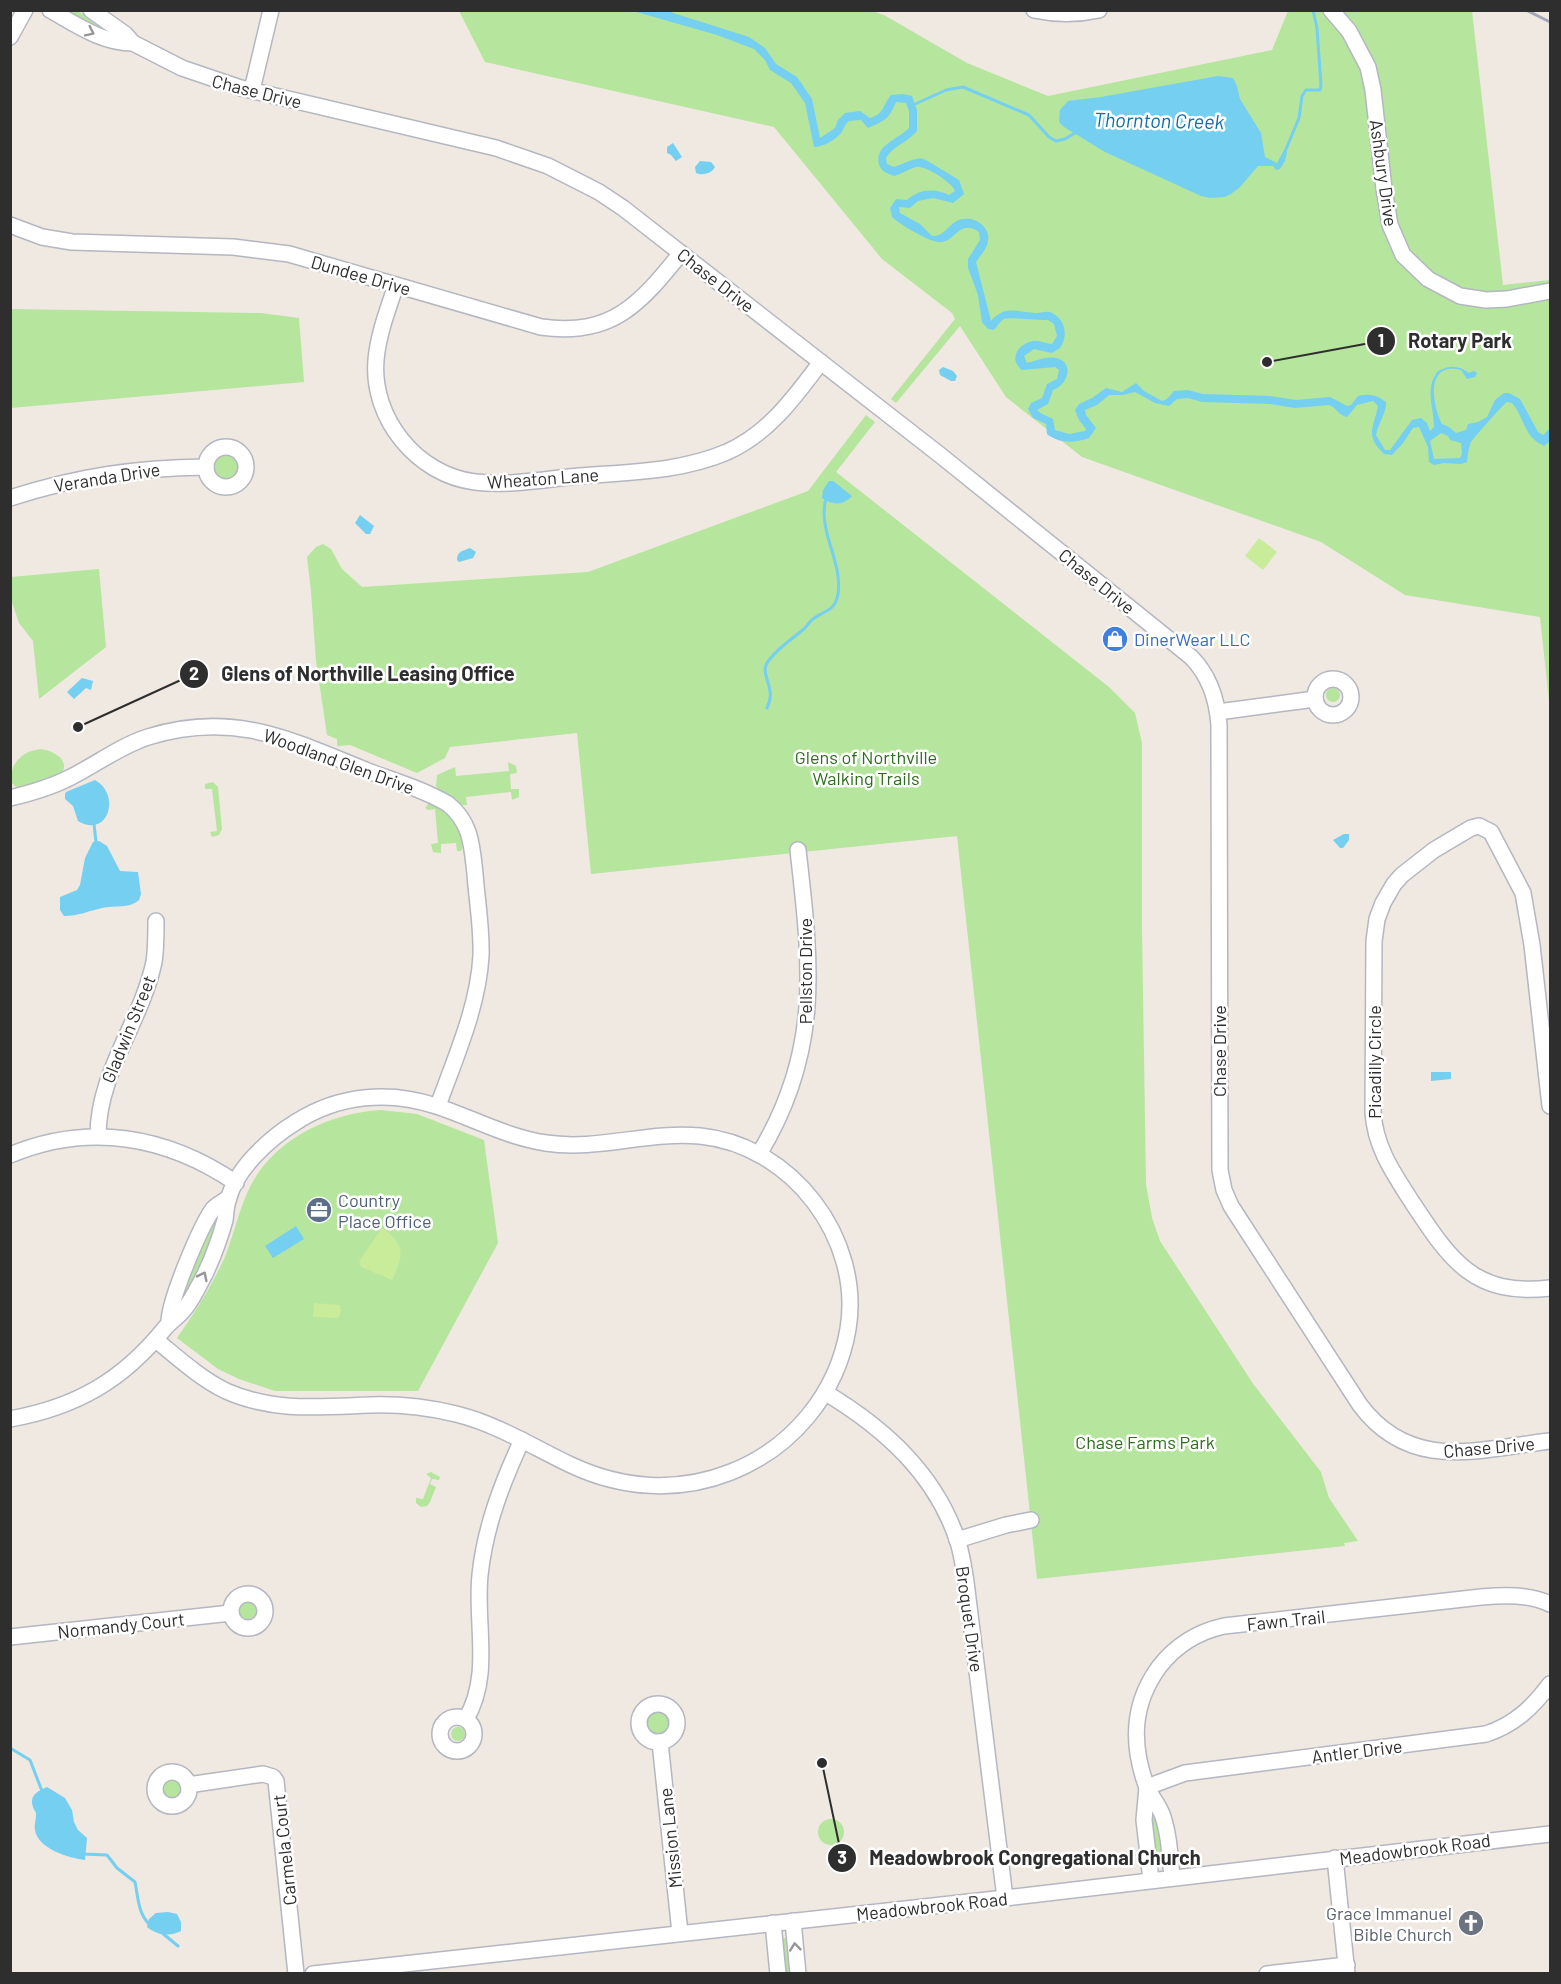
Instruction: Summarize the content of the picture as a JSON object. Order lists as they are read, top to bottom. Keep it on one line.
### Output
{"streets":{"street":["Chase Drive","Ashbury Drive","Dundee Drive","Veranda Drive","Wheaton Lane","Woodland Glen Drive","Pellston Drive","Gladwin Street","Picadilly Circle","Broquet Drive","Fawn Trail","Normandy Court","Antler Drive","Mission Lane","Meadowbrook Road","Carmela Court"]},"crossings":[["Chase Drive","Dundee Drive"],["Chase Drive","Wheaton Lane"],["Dundee Drive","Wheaton Lane"],["Broquet Drive","Meadowbrook Road"],["Fawn Trail","Antler Drive"],["Fawn Trail","Meadowbrook Road"],["Mission Lane","Meadowbrook Road"]],"water":["Thornton Creek"],"parks":["Glens of Northville Walking Trails","Chase Farms Park"],"places":{"other":["Rotary Park","Glens of Northville Leasing Office","Meadowbrook Congregational Church"],"shop":["DinerWear LLC"],"office":["Country Place Office"],"church":["Grace Immanuel Bible Church"]}}
